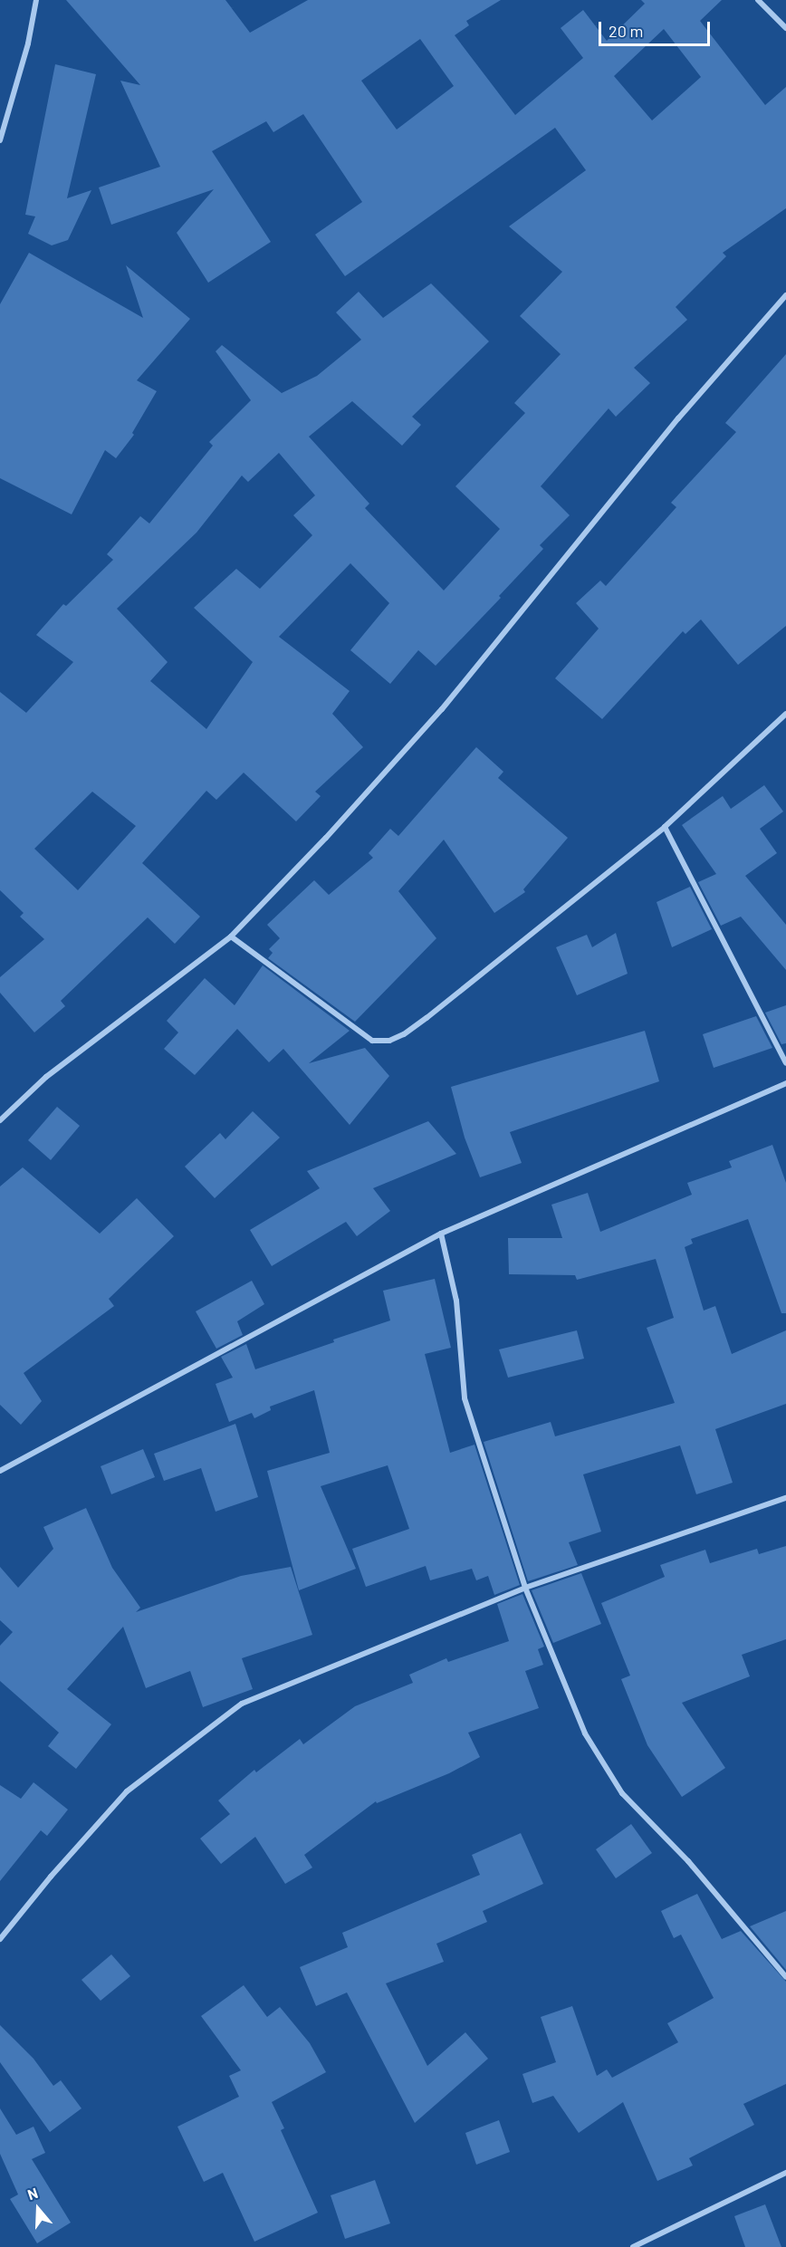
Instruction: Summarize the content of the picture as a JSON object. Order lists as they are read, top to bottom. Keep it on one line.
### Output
{"scale_bar":"20 m","north":"top"}
